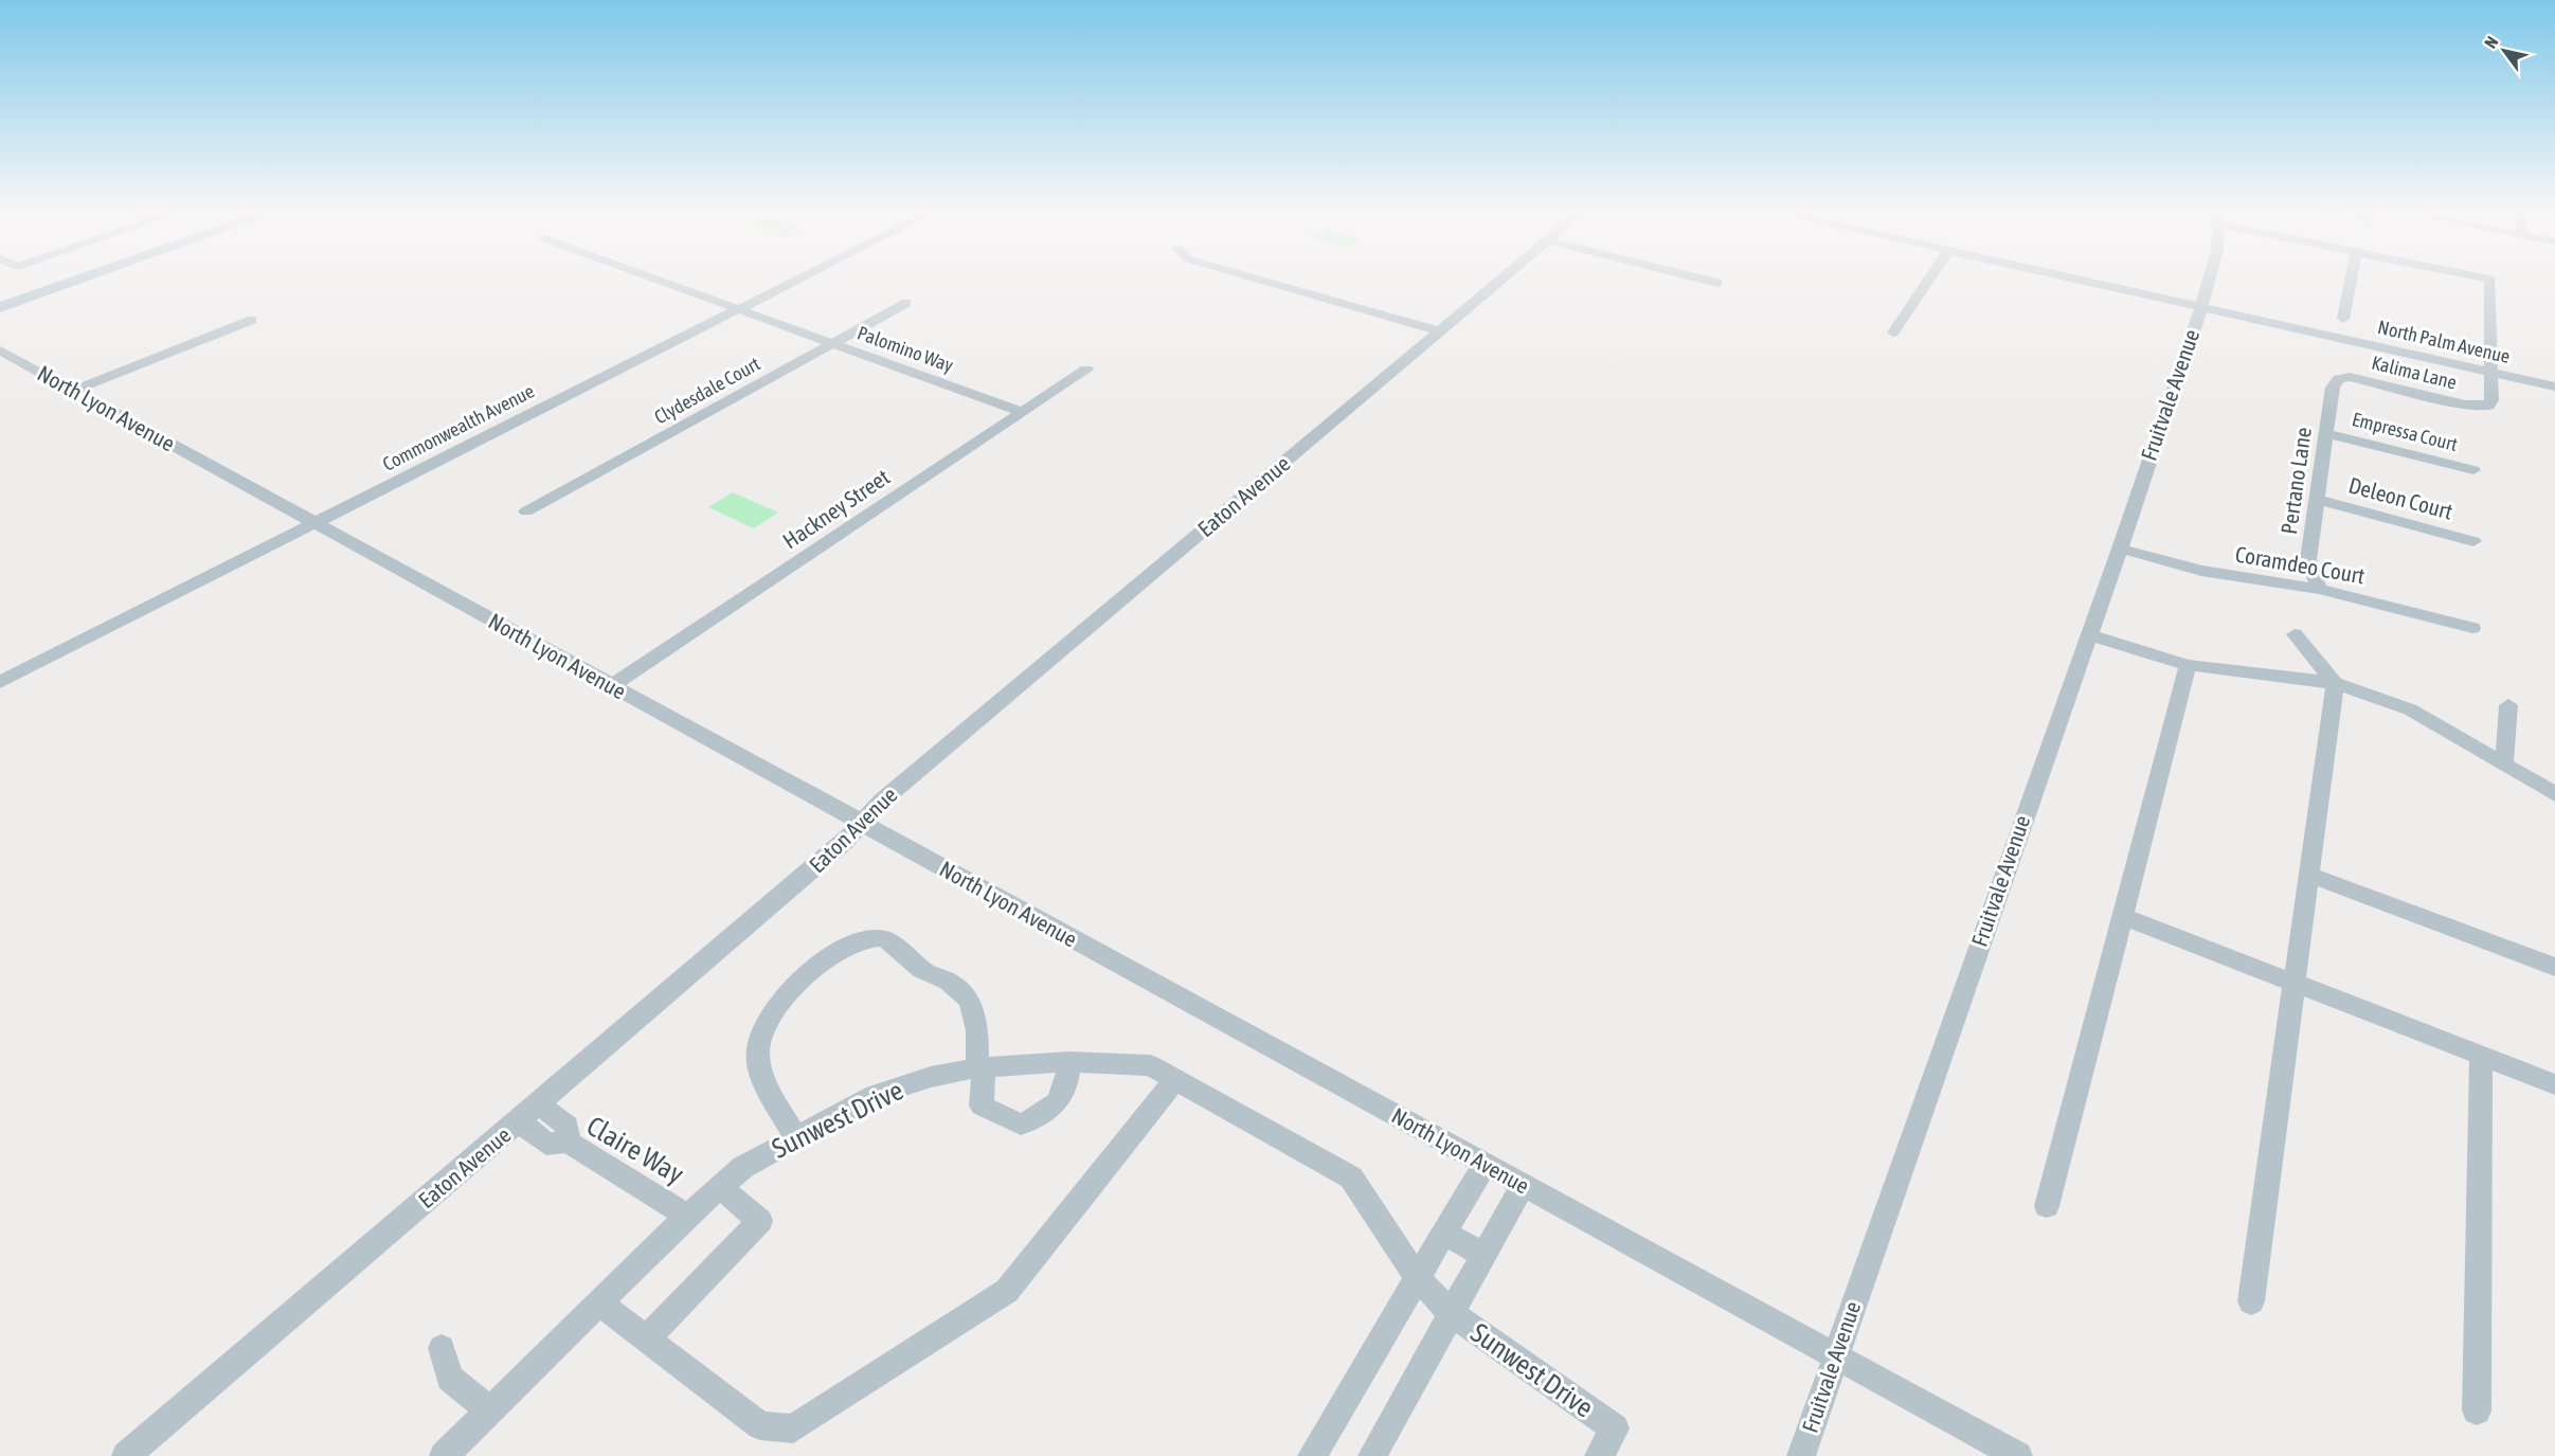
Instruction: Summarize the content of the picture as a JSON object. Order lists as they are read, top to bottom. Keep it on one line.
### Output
{"streets":{"street":["North Palm Avenue","Palomino Way","Kalima Lane","Clydesdale Court","Fruitvale Avenue","North Lyon Avenue","Commonwealth Avenue","Empressa Court","Pertano Lane","Eaton Avenue","Deleon Court","Hackney Street","Coramdeo Court","Sunwest Drive","Claire Way"]},"crossings":[["North Palm Avenue","Kalima Lane"],["North Palm Avenue","Fruitvale Avenue"],["Palomino Way","Clydesdale Court"],["Palomino Way","Commonwealth Avenue"],["Palomino Way","Hackney Street"],["Kalima Lane","Pertano Lane"],["Fruitvale Avenue","North Lyon Avenue"],["Fruitvale Avenue","Coramdeo Court"],["North Lyon Avenue","Commonwealth Avenue"],["North Lyon Avenue","Eaton Avenue"],["North Lyon Avenue","Hackney Street"],["North Lyon Avenue","Sunwest Drive"],["Empressa Court","Pertano Lane"],["Pertano Lane","Deleon Court"],["Pertano Lane","Coramdeo Court"],["Eaton Avenue","Claire Way"],["Sunwest Drive","Claire Way"]],"north":"top left"}
